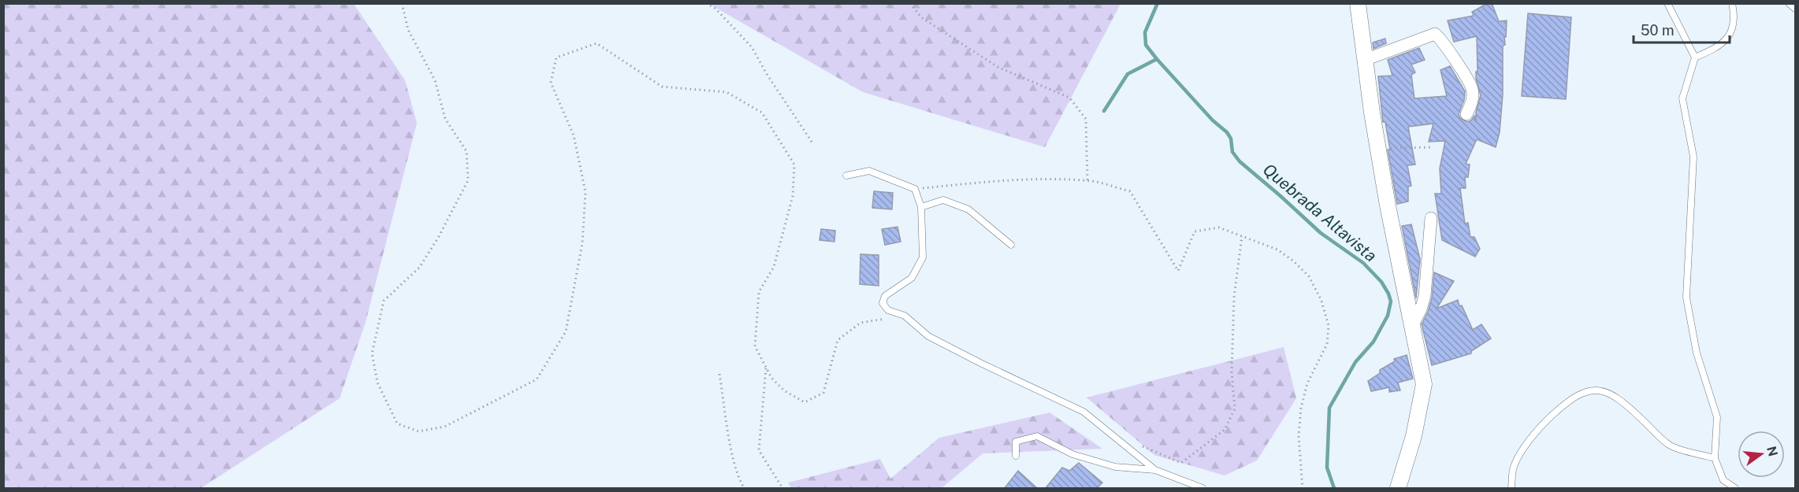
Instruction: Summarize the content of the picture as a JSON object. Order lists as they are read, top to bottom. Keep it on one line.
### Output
{"water":["Quebrada Altavista"],"scale_bar":"50 m","north":"right"}
